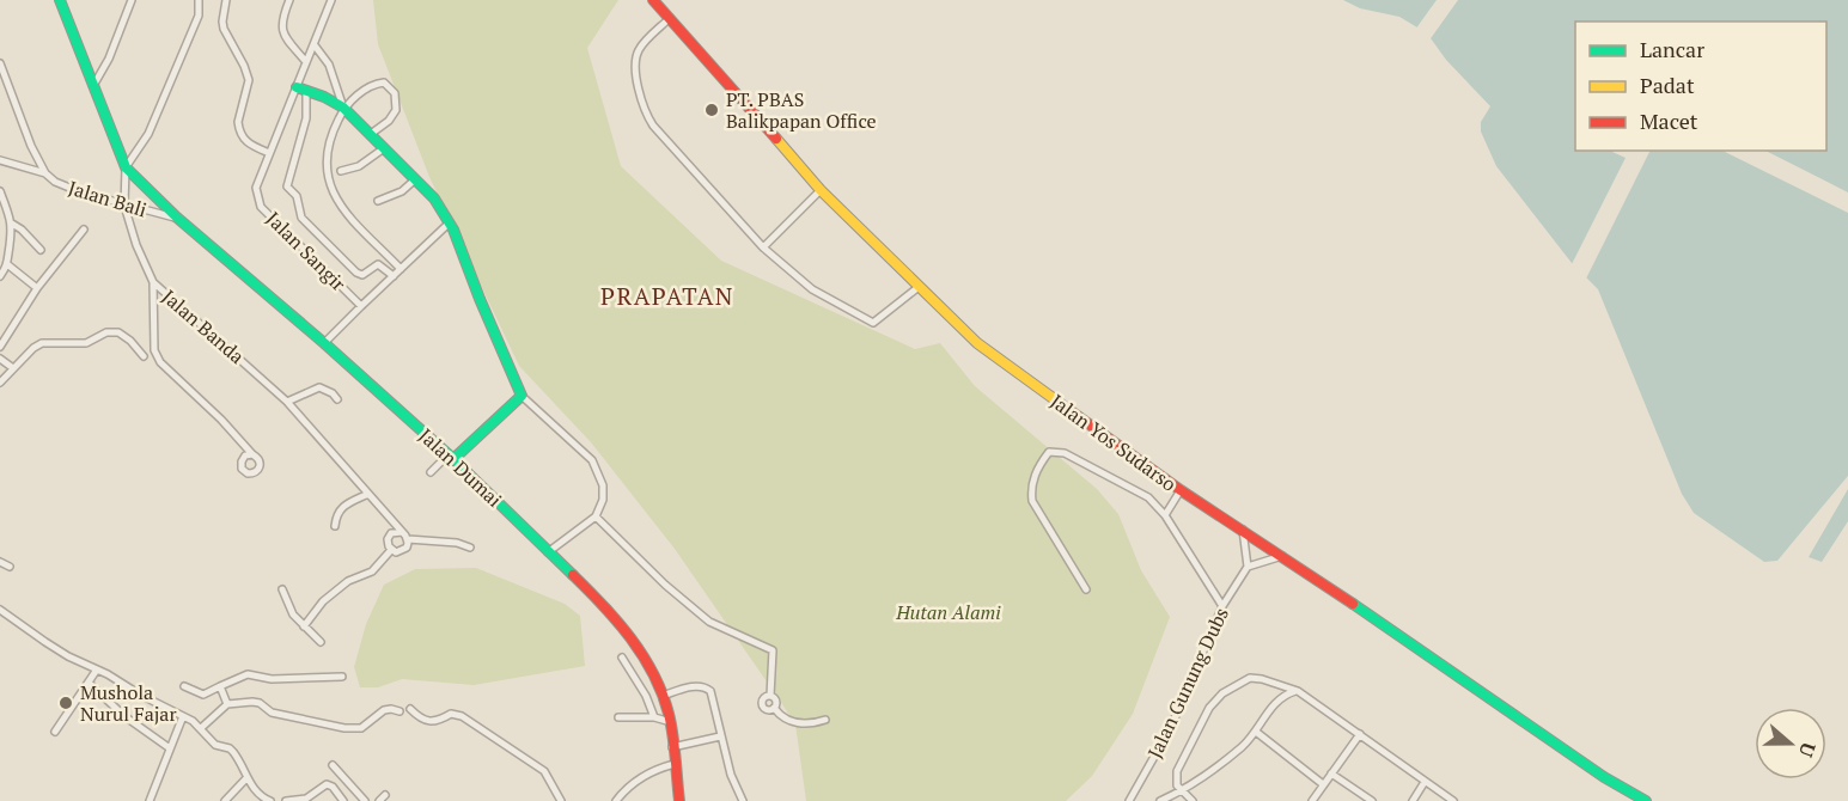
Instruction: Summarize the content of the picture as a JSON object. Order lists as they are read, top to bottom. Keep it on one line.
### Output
{"streets":{"street":["Jalan Bali","Jalan Sangir","Jalan Banda","Jalan Yos Sudarso","Jalan Dumai","Jalan Gunung Dubs"]},"crossings":[["Jalan Bali","Jalan Banda"],["Jalan Bali","Jalan Dumai"],["Jalan Sangir","Jalan Dumai"],["Jalan Banda","Jalan Dumai"]],"districts":["PRAPATAN"],"parks":["Hutan Alami"],"places":["PT. PBAS Balikpapan Office","Mushola Nurul Fajar"],"legend":["Lancar","Padat","Macet"],"north":"right"}
